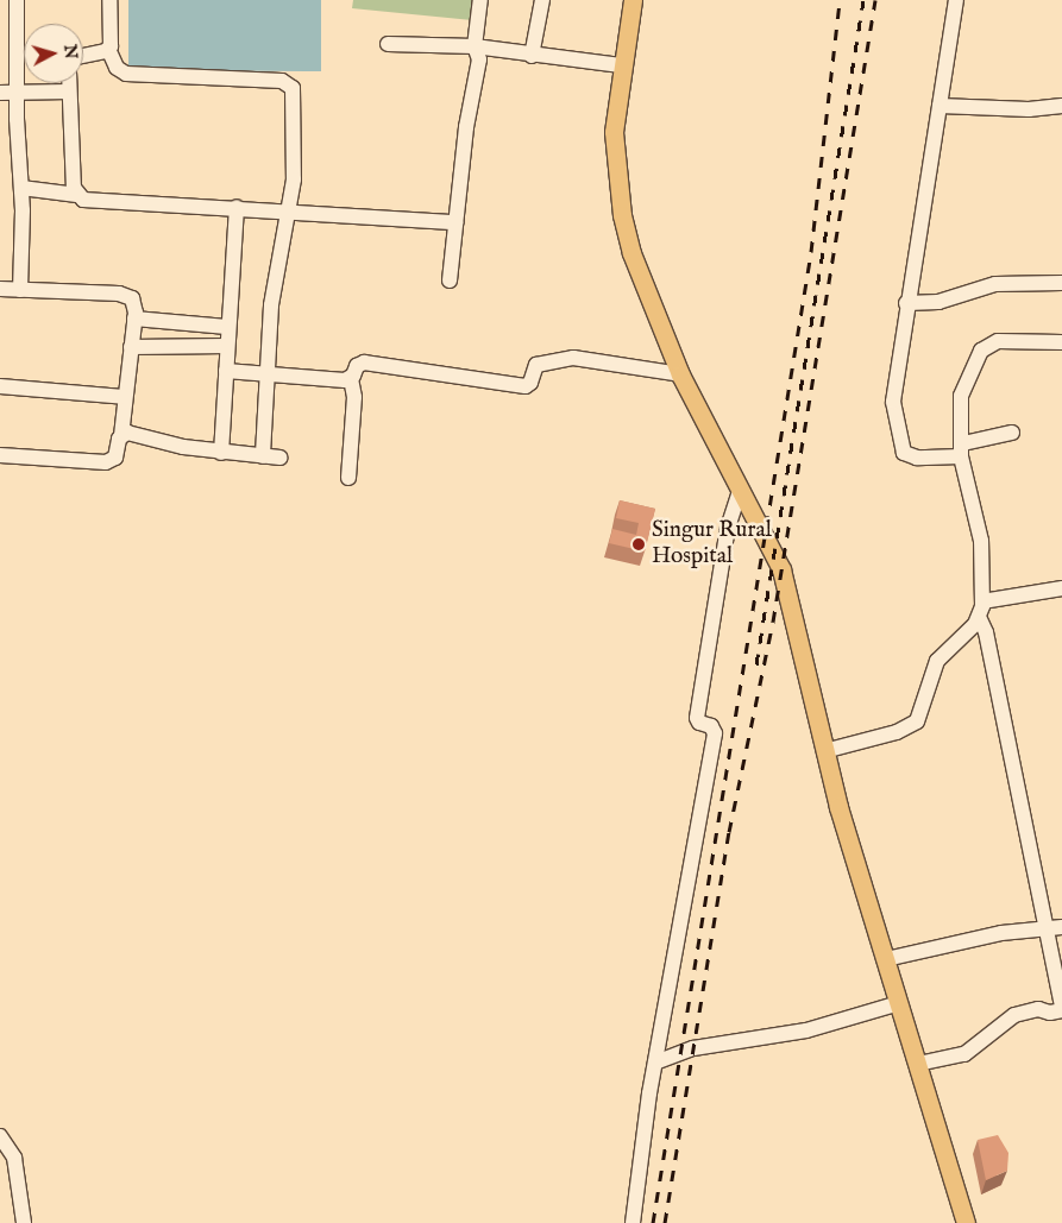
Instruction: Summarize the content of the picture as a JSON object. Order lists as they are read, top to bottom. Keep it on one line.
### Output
{"places":["Singur Rural Hospital"],"north":"right"}
